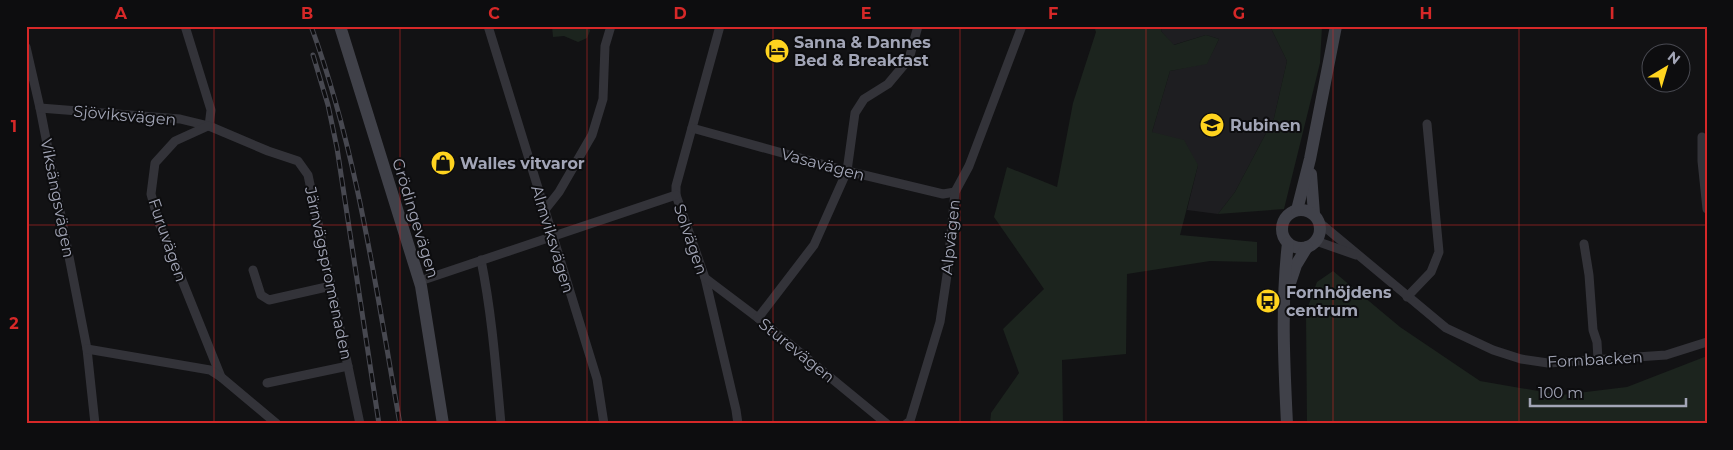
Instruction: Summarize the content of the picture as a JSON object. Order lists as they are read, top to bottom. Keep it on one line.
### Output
{"streets":{"street":["Sjöviksvägen","Vasavägen","Viksängsvägen","Grödingevägen","Alpvägen","Almviksvägen","Solvägen","Furuvägen","Järnvägspromenaden","Sturevägen","Fornbacken"]},"crossings":[["Sjöviksvägen","Viksängsvägen"],["Sjöviksvägen","Furuvägen"],["Sjöviksvägen","Järnvägspromenaden"],["Vasavägen","Alpvägen"],["Vasavägen","Solvägen"],["Solvägen","Sturevägen"],["Furuvägen","Järnvägspromenaden"]],"places":{"hotel":["Sanna & Dannes Bed & Breakfast"],"school or university":["Rubinen"],"shop":["Walles vitvaror"],"bus stop":["Fornhöjdens centrum"]},"scale_bar":"100 m","north":"top right","grid":{"columns":["A","B","C","D","E","F","G","H","I"],"rows":["1","2"]}}
